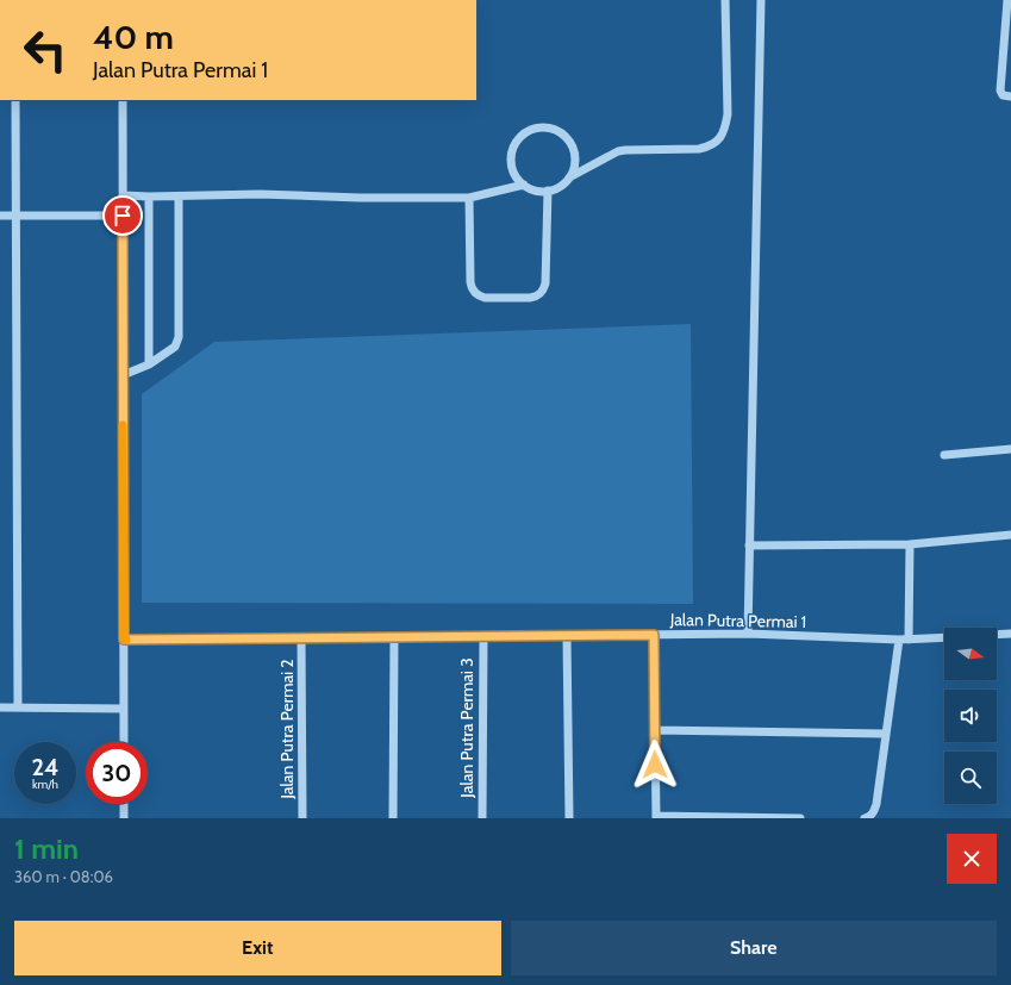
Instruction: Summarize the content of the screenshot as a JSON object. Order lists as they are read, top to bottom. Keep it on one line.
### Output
{"streets":{"street":["Jalan Putra Permai 1","Jalan Putra Permai 3","Jalan Putra Permai 2"]},"crossings":[["Jalan Putra Permai 1","Jalan Putra Permai 3"],["Jalan Putra Permai 1","Jalan Putra Permai 2"]],"north":"right","page":{"turn":["40 m","Jalan Putra Permai 1"],"speed":"24 km/h","limit":"30","heading":["1 min","360 m · 08:06"],"buttons":["Exit","Share"]}}
